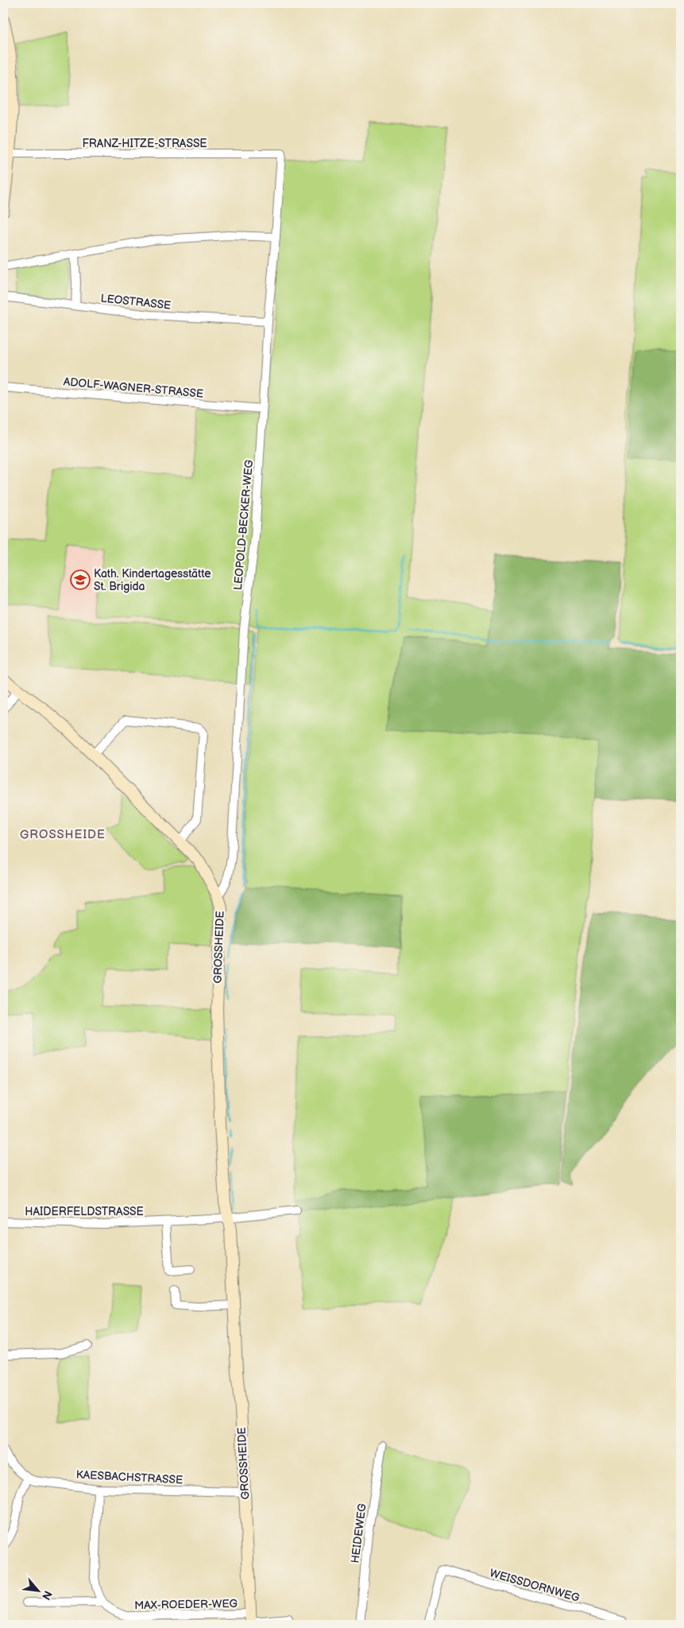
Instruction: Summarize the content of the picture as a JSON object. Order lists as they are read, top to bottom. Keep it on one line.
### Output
{"streets":{"street":["FRANZ-HITZE-STRASSE","LEOSTRASSE","ADOLF-WAGNER-STRASSE","LEOPOLD-BECKER-WEG","GROSSHEIDE","HAIDERFELDSTRASSE","KAESBACHSTRASSE","HEIDEWEG","WEISSDORNWEG","MAX-ROEDER-WEG"]},"crossings":[["FRANZ-HITZE-STRASSE","LEOPOLD-BECKER-WEG"],["LEOSTRASSE","LEOPOLD-BECKER-WEG"],["ADOLF-WAGNER-STRASSE","LEOPOLD-BECKER-WEG"],["LEOPOLD-BECKER-WEG","GROSSHEIDE"],["GROSSHEIDE","HAIDERFELDSTRASSE"],["GROSSHEIDE","KAESBACHSTRASSE"],["GROSSHEIDE","MAX-ROEDER-WEG"]],"districts":["GROSSHEIDE"],"places":{"school or university":["Kath. Kindertagesstätte St. Brigida"]},"north":"bottom right"}
